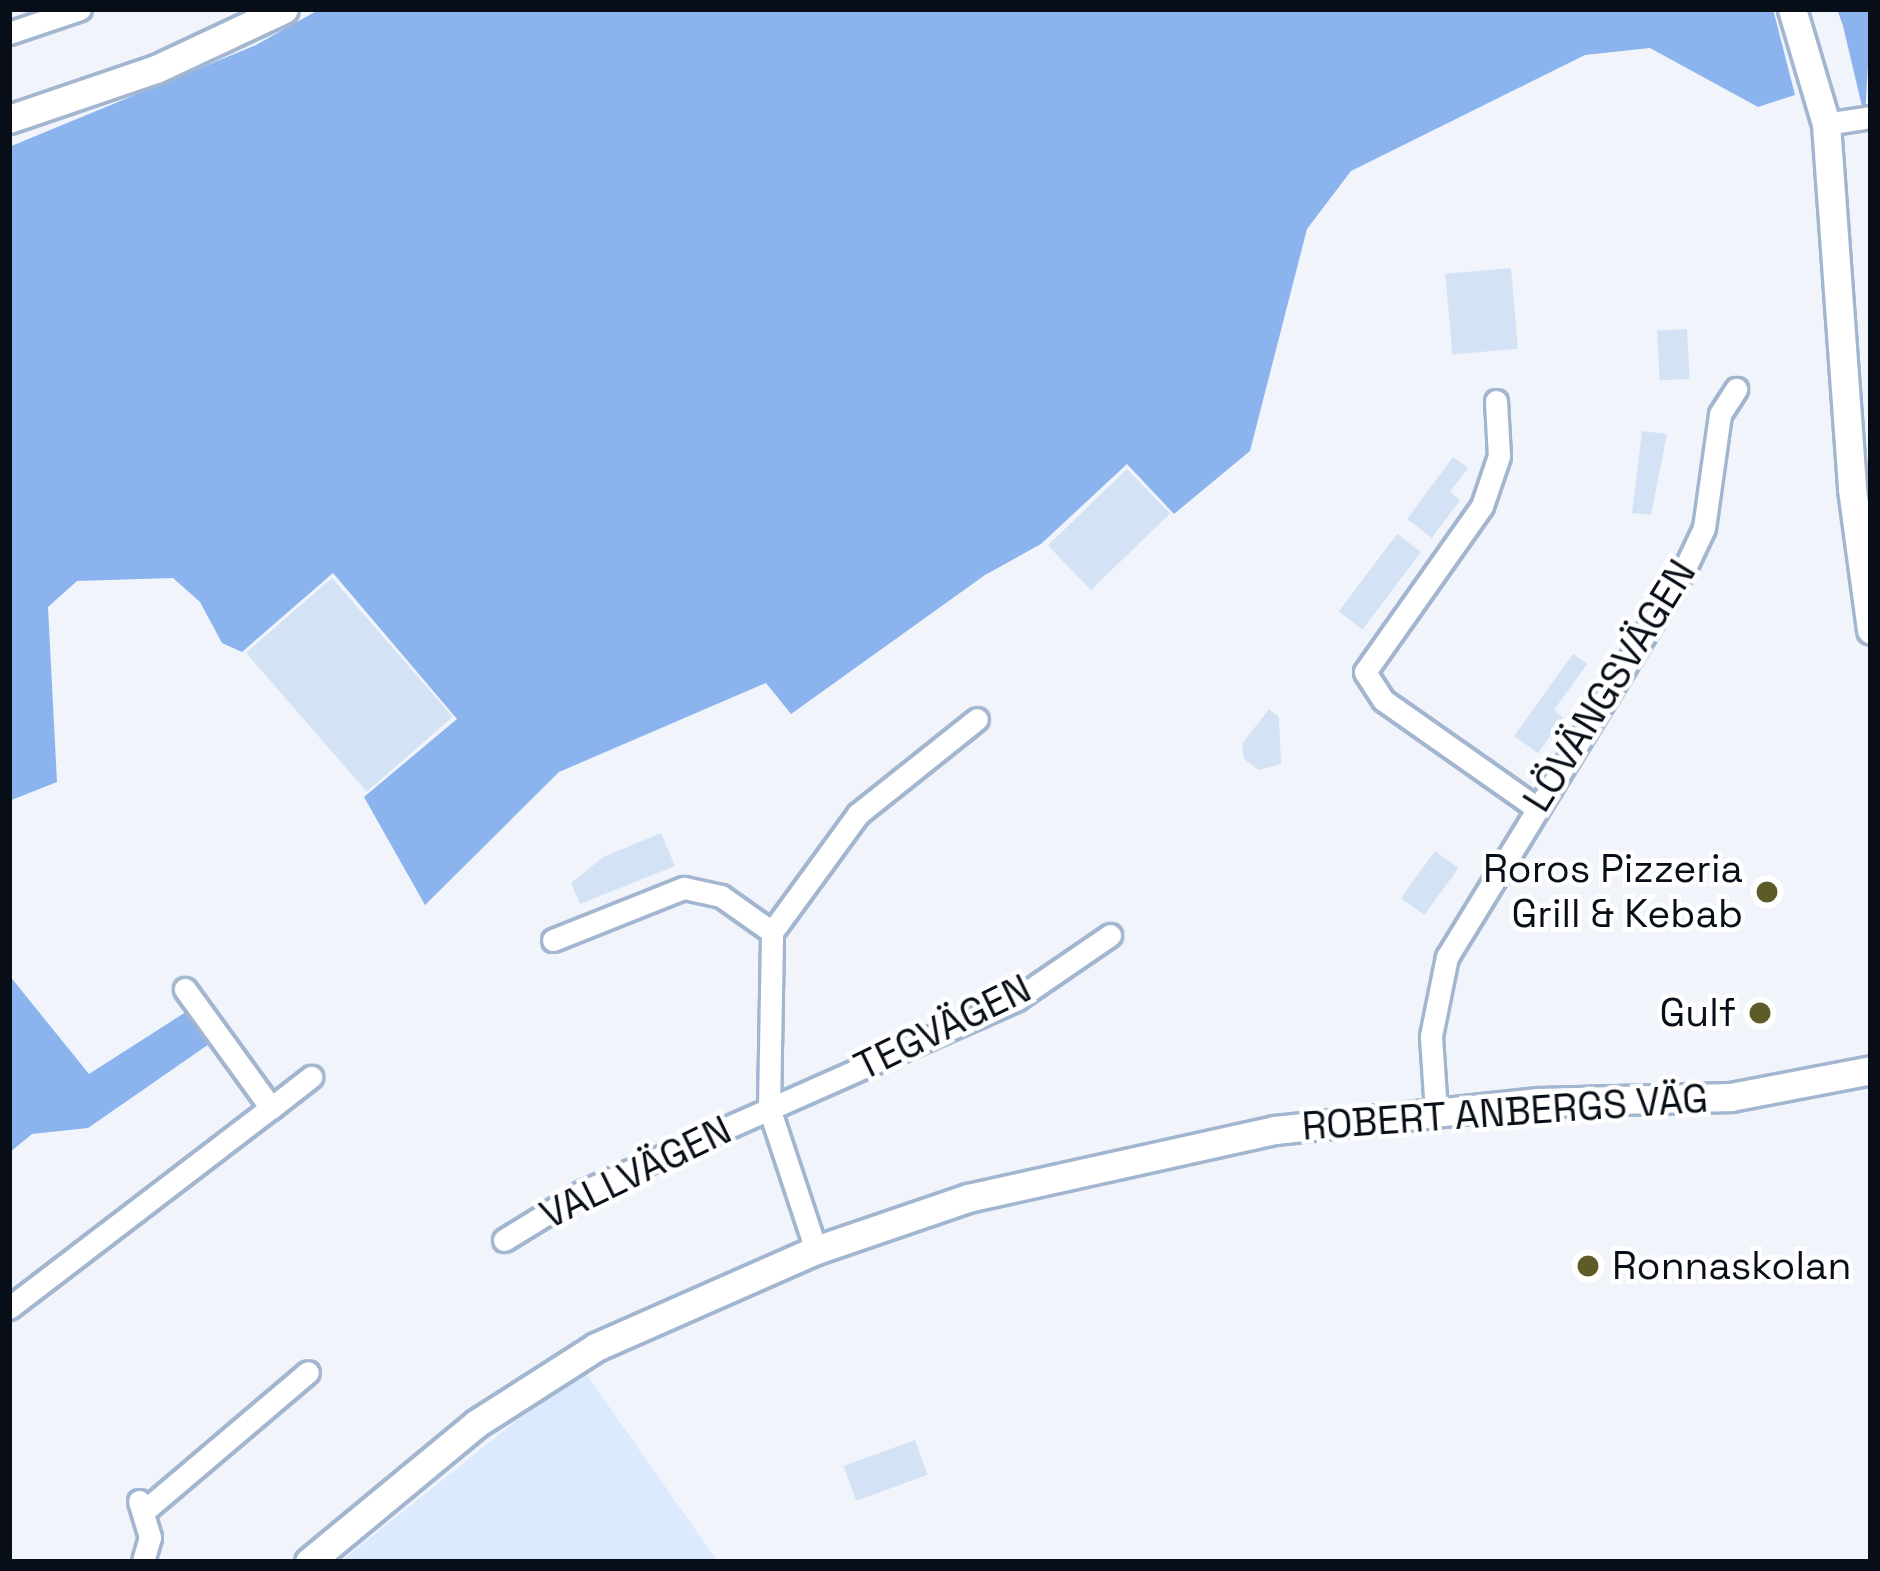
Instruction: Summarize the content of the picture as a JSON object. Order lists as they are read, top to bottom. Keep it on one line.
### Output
{"streets":{"street":["LÖVÄNGSVÄGEN","TEGVÄGEN","ROBERT ANBERGS VÄG","VALLVÄGEN"]},"crossings":[["LÖVÄNGSVÄGEN","ROBERT ANBERGS VÄG"],["TEGVÄGEN","VALLVÄGEN"]],"places":["Roros Pizzeria Grill & Kebab","Gulf","Ronnaskolan"]}
